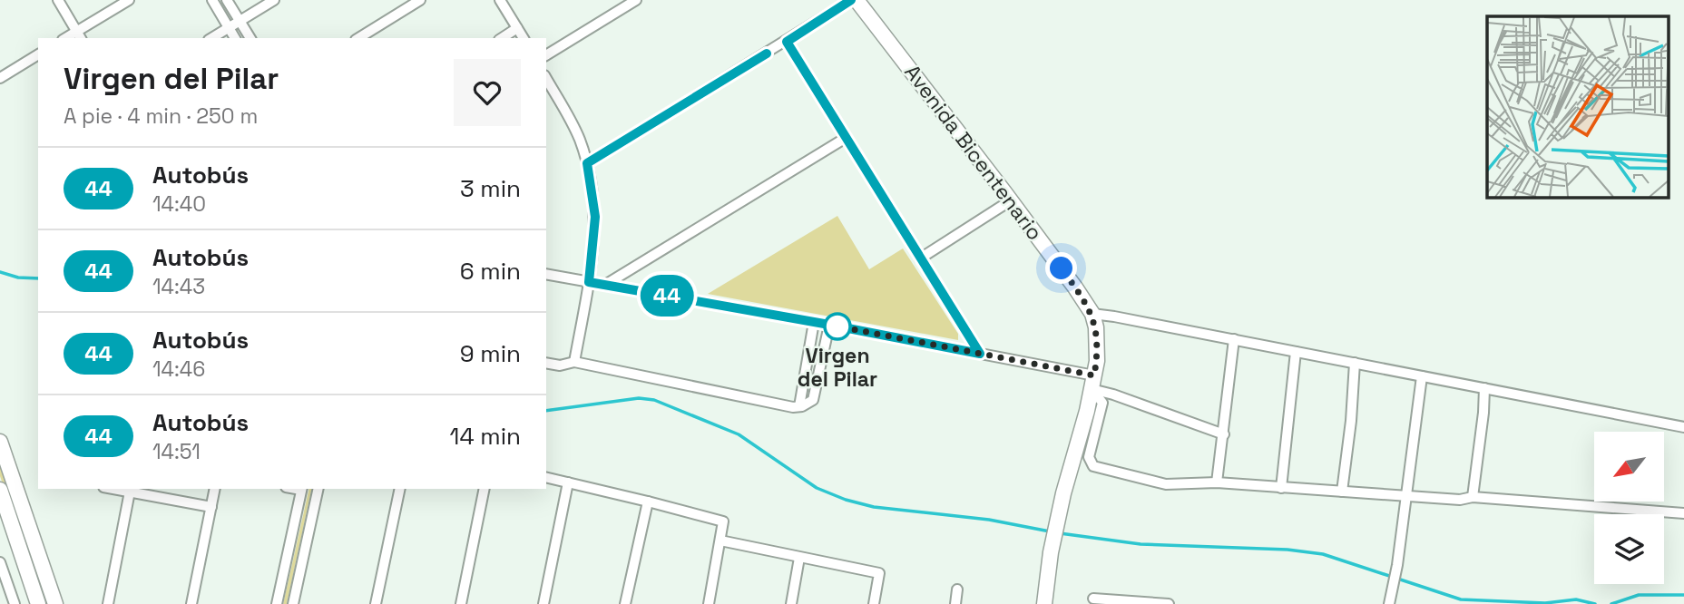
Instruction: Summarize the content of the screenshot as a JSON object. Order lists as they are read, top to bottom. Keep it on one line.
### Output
{"streets":{"main road":["Avenida Bicentenario"]},"places":["Virgen del Pilar"],"lines":["bus line 44"],"north":"bottom left","page":{"on_map":"44","heading":["Virgen del Pilar","A pie · 4 min · 250 m"],"list":[{"mark":"44","name":"Autobús","note":"14:40","value":"3 min"},{"mark":"44","name":"Autobús","note":"14:43","value":"6 min"},{"mark":"44","name":"Autobús","note":"14:46","value":"9 min"},{"mark":"44","name":"Autobús","note":"14:51","value":"14 min"}]}}
